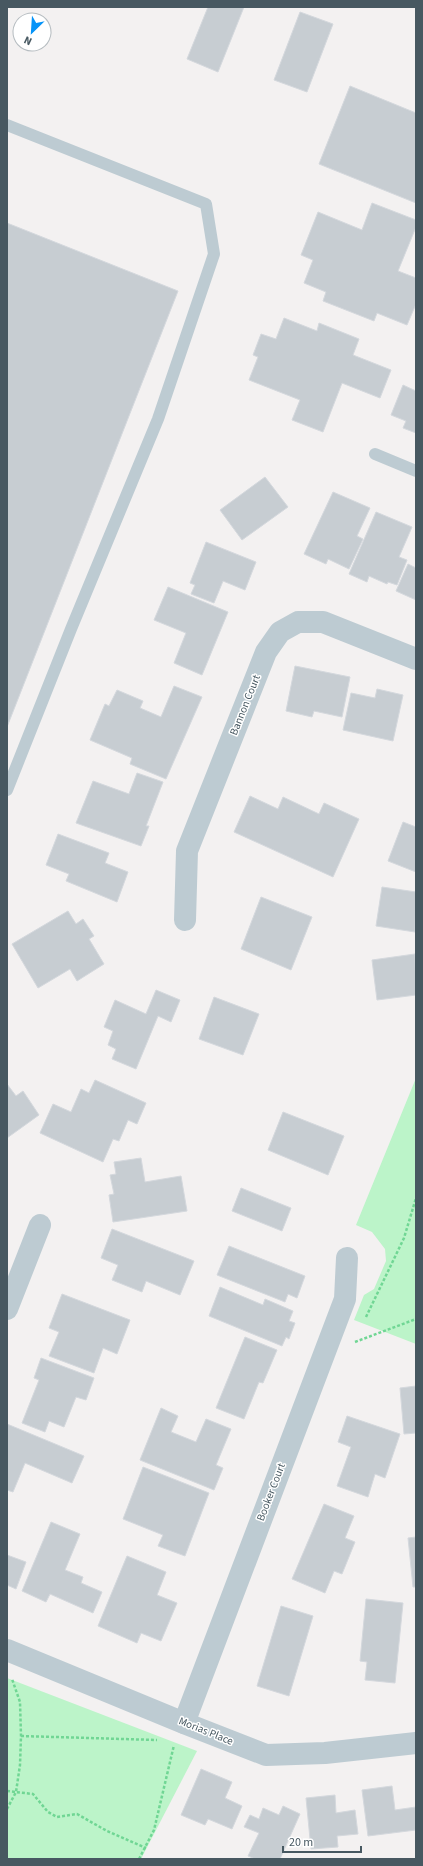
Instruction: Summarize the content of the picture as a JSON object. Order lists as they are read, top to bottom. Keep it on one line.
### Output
{"streets":{"street":["Bannon Court","Booker Court","Morias Place"]},"crossings":[["Booker Court","Morias Place"]],"scale_bar":"20 m","north":"bottom left"}
